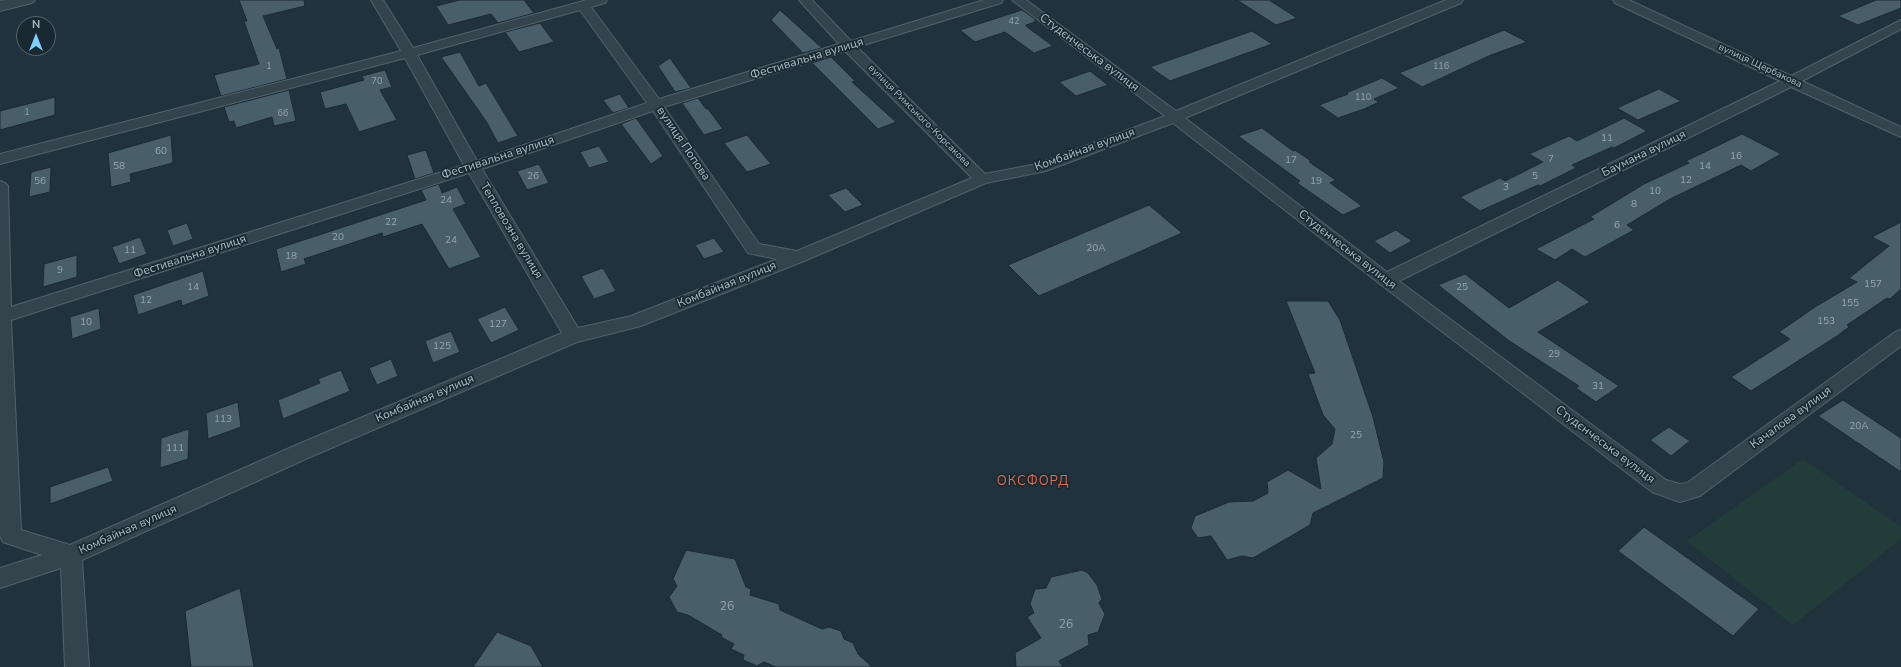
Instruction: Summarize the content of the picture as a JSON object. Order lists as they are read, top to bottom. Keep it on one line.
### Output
{"streets":{"street":["Студєнчеська вулиця","Фестивальна вулиця","вулиця Щербакова","вулиця Римського-Корсакова","вулиця Попова","Комбайная вулиця","Баумана вулиця","Тепловозна вулиця","Качалова вулиця"]},"crossings":[["Студєнчеська вулиця","Комбайная вулиця"],["Студєнчеська вулиця","Баумана вулиця"],["Студєнчеська вулиця","Качалова вулиця"],["Фестивальна вулиця","вулиця Римського-Корсакова"],["Фестивальна вулиця","вулиця Попова"],["Фестивальна вулиця","Тепловозна вулиця"],["вулиця Щербакова","Баумана вулиця"],["вулиця Римського-Корсакова","Комбайная вулиця"],["вулиця Попова","Комбайная вулиця"],["Комбайная вулиця","Тепловозна вулиця"]],"districts":["ОКСФОРД"],"house_numbers":["42","1","116","70","110","1","66","11","60","16","7","17","58","14","26","5","12","56","19","3","10","24","8","22","6","20","24","20А","11","18","9","157","14","25","12","155","153","10","127","125","29","31","113","20А","25","111","26","26"],"north":"top"}
